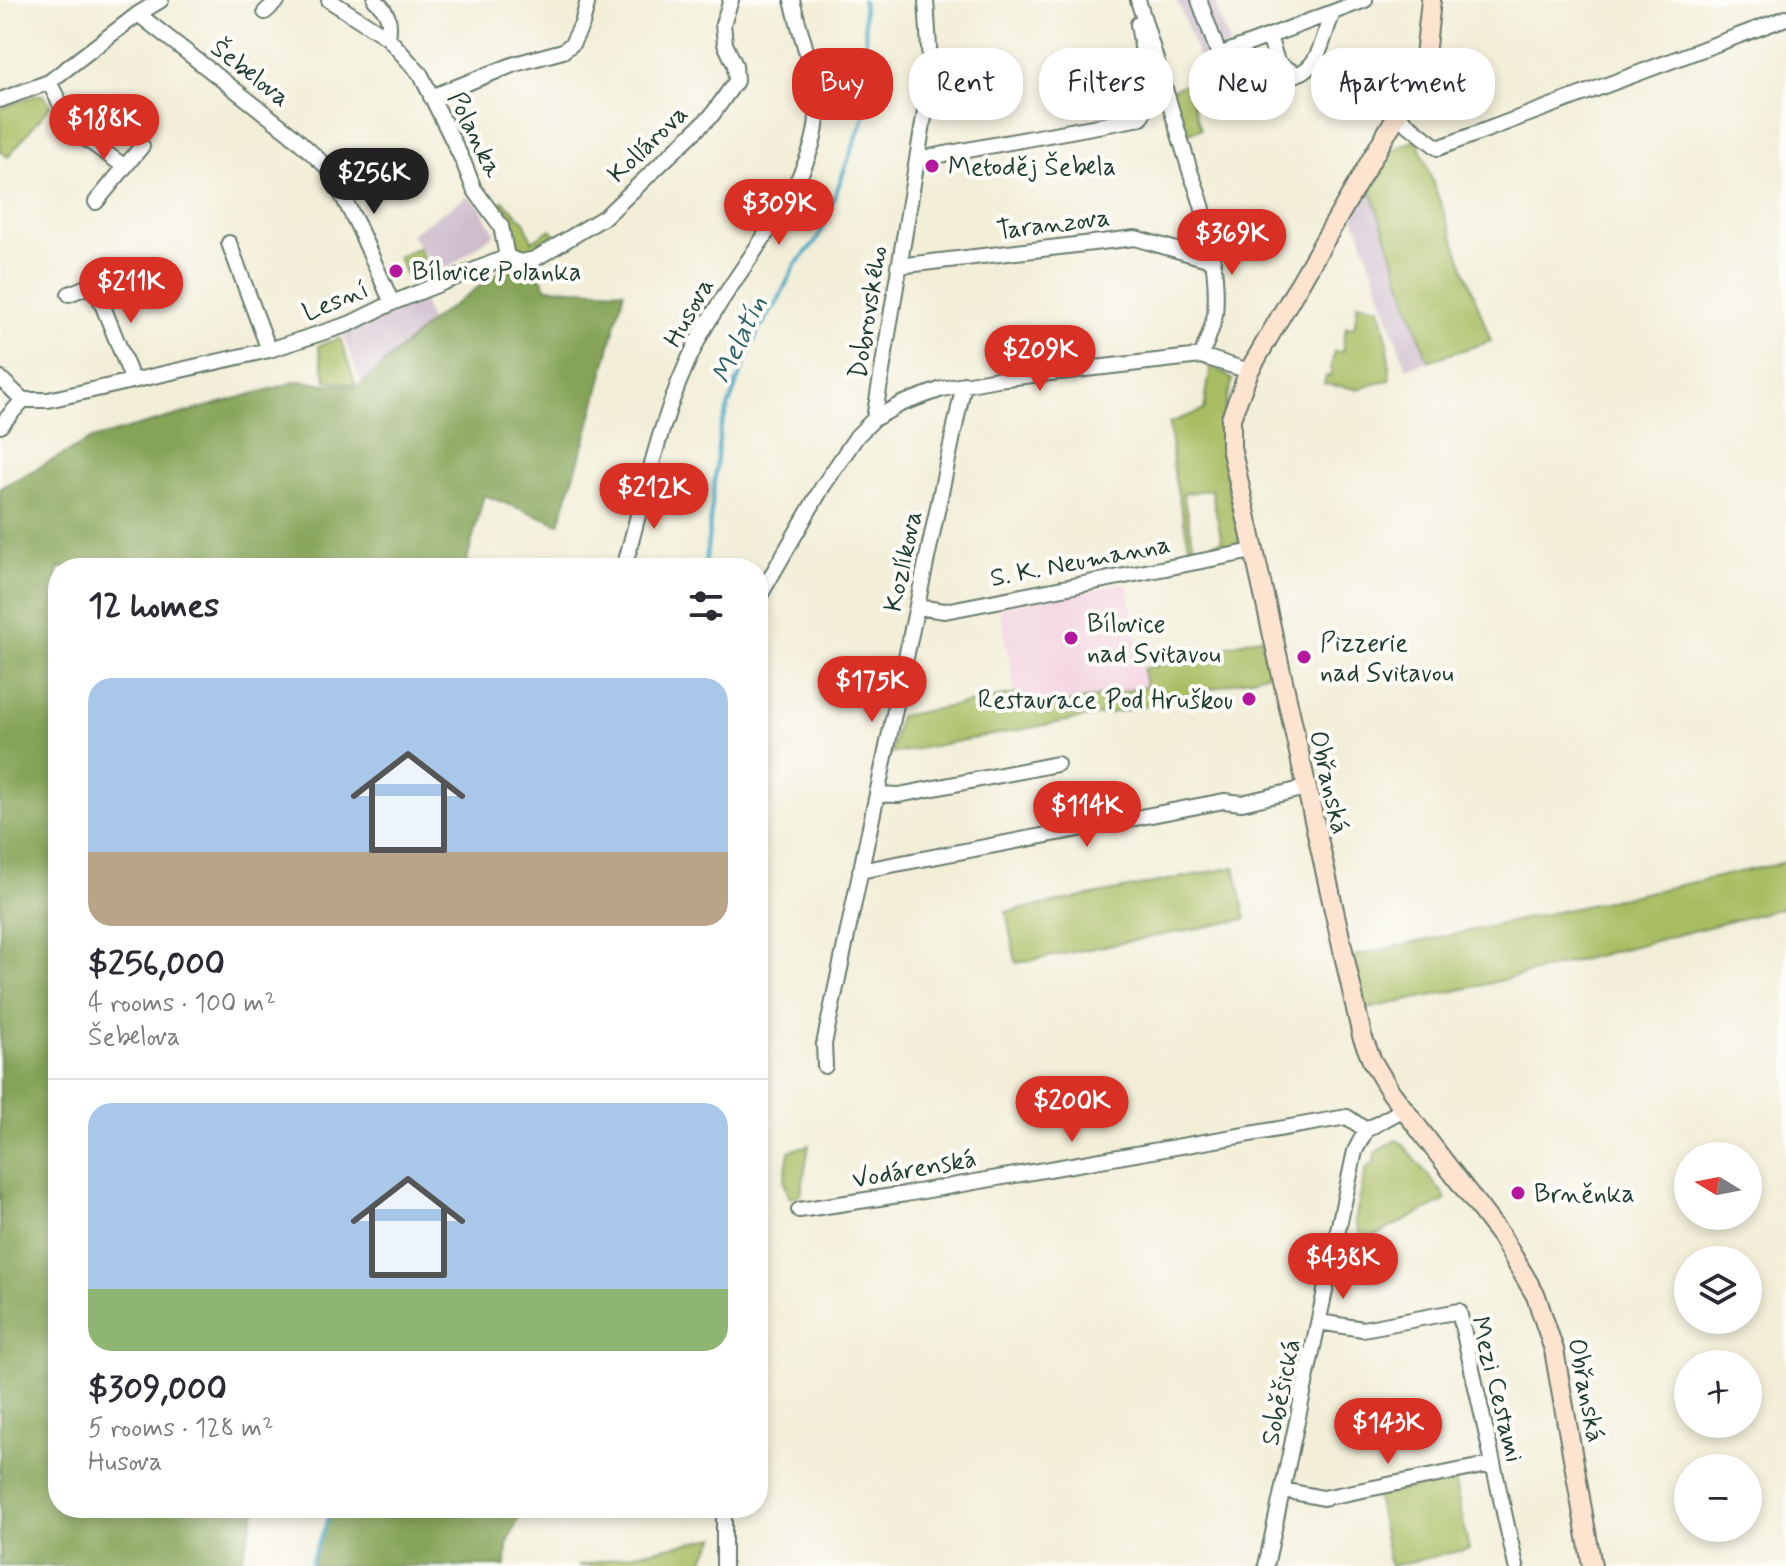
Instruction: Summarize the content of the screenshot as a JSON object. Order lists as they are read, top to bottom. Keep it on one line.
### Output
{"streets":{"main road":["Obřanská"],"street":["Šebelova","Polanka","Kollárova","Taranzova","Lesní","Husova","Dobrovského","S. K. Neumanna","Kozlíkova","Vodárenská","Mezi Cestami","Soběšická"]},"crossings":[["Šebelova","Lesní"],["Polanka","Kollárova"],["Polanka","Lesní"],["Kollárova","Lesní"],["Taranzova","Dobrovského"],["S. K. Neumanna","Kozlíkova"],["S. K. Neumanna","Obřanská"],["Vodárenská","Soběšická"],["Mezi Cestami","Soběšická"]],"water":["Melatín"],"places":["Metoděj Šebela","Bílovice Polanka","Bílovice nad Svitavou","Pizzerie nad Svitavou","Restaurace Pod Hruškou","Brněnka"],"north":"left","page":{"chip":["Buy","Rent","Filters","New","Apartment"],"price":["$188K","$256K","$309K","$369K","$211K","$209K","$212K","$175K","$114K","$200K","$438K","$143K"],"heading":"12 homes","list":[{"name":"$256,000","note":"4 rooms · 100 m² · Šebelova"},{"name":"$309,000","note":"5 rooms · 128 m² · Husova"}],"map_buttons":["+","−"]}}
